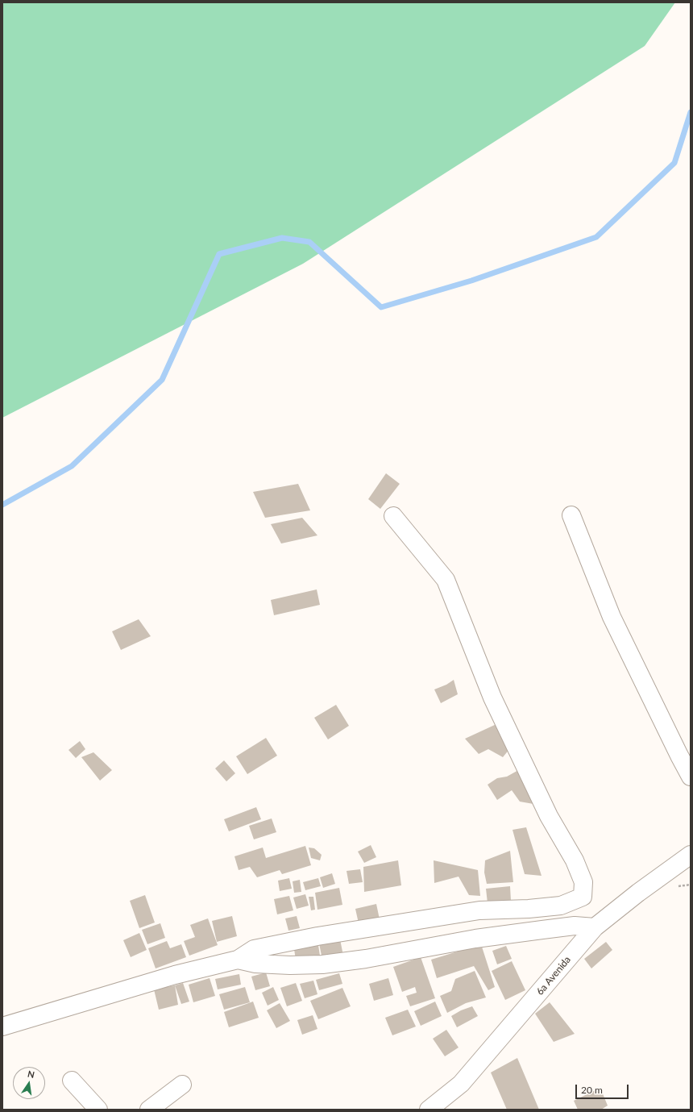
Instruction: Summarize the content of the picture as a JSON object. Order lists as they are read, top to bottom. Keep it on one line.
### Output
{"streets":{"street":["6a Avenida"]},"scale_bar":"20 m","north":"top"}
